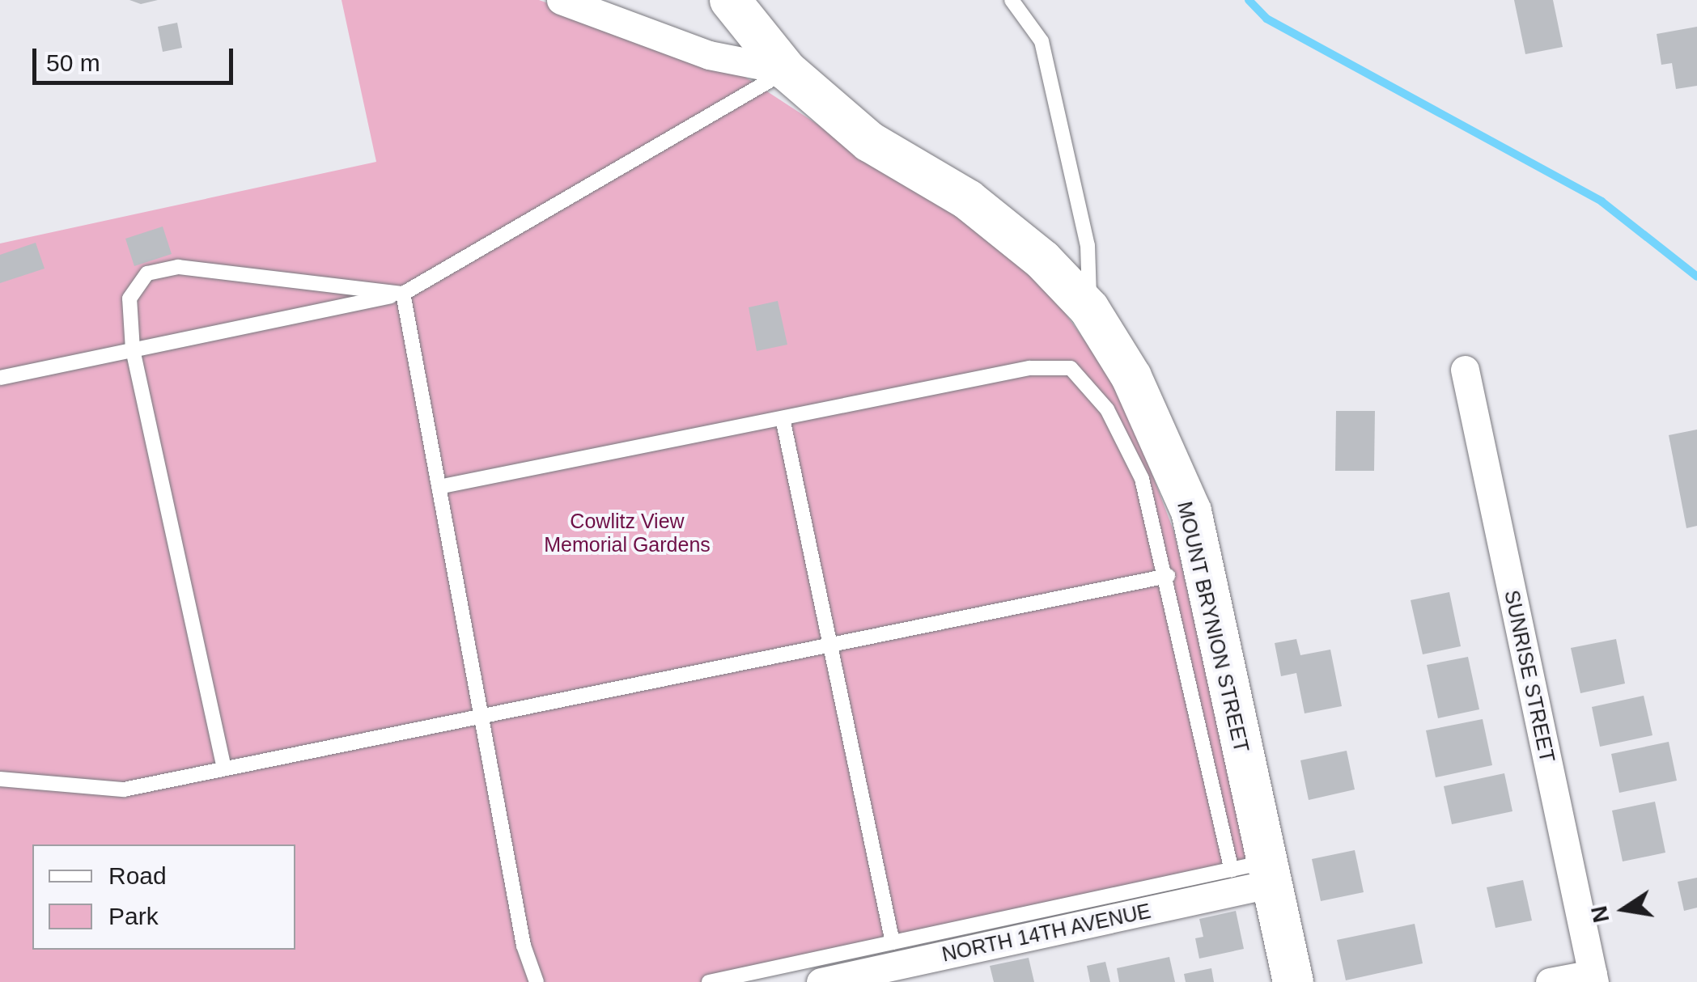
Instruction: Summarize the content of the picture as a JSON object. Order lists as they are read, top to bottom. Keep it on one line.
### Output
{"streets":{"street":["MOUNT BRYNION STREET","SUNRISE STREET","NORTH 14TH AVENUE"]},"crossings":[["MOUNT BRYNION STREET","NORTH 14TH AVENUE"]],"parks":["Cowlitz View Memorial Gardens"],"legend":["Road","Park"],"scale_bar":"50 m","north":"left"}
